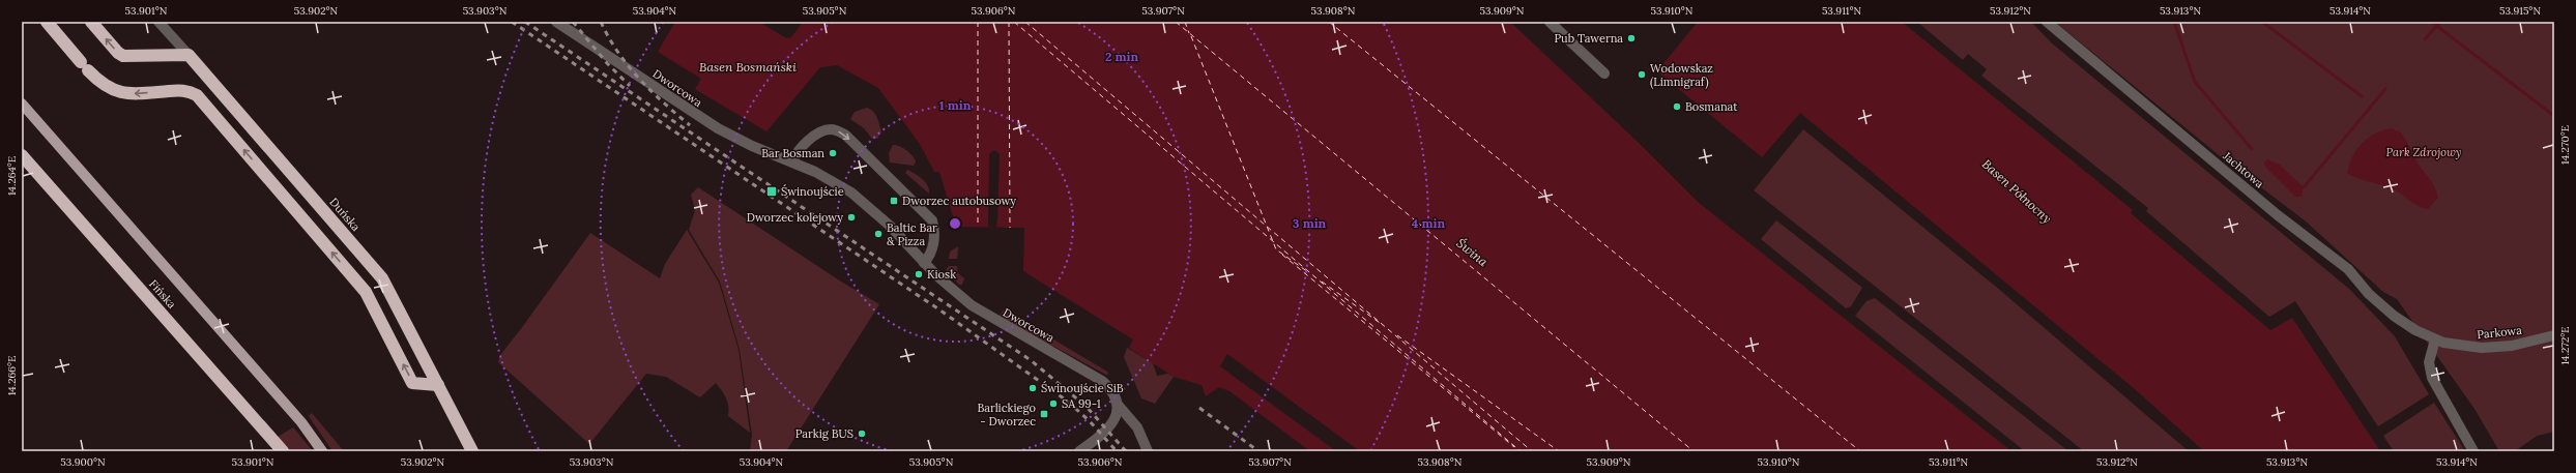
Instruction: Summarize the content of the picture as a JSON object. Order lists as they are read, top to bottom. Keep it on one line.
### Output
{"streets":{"highway":["Duńska","Fińska"],"street":["Dworcowa","Jachtowa","Parkowa"]},"crossings":[["Jachtowa","Parkowa"]],"water":["Basen Bosmański","Basen Północny","Świna"],"parks":["Park Zdrojowy"],"places":{"other":["Pub Tawerna","Wodowskaz (Limnigraf)","Bosmanat","Bar Bosman","Dworzec kolejowy","Baltic Bar & Pizza","Kiosk","Świnoujście SiB","SA 99-1","Parkig BUS"],"transit":["Świnoujście","Dworzec autobusowy","Barlickiego - Dworzec"]},"coordinates":["53.901°N","53.902°N","53.903°N","53.904°N","53.905°N","53.906°N","53.907°N","53.908°N","53.909°N","53.910°N","53.911°N","53.912°N","53.913°N","53.914°N","53.915°N","14.270°E","14.264°E","14.272°E","14.266°E","53.900°N"],"rings":["2 min","1 min","3 min","4 min"]}
